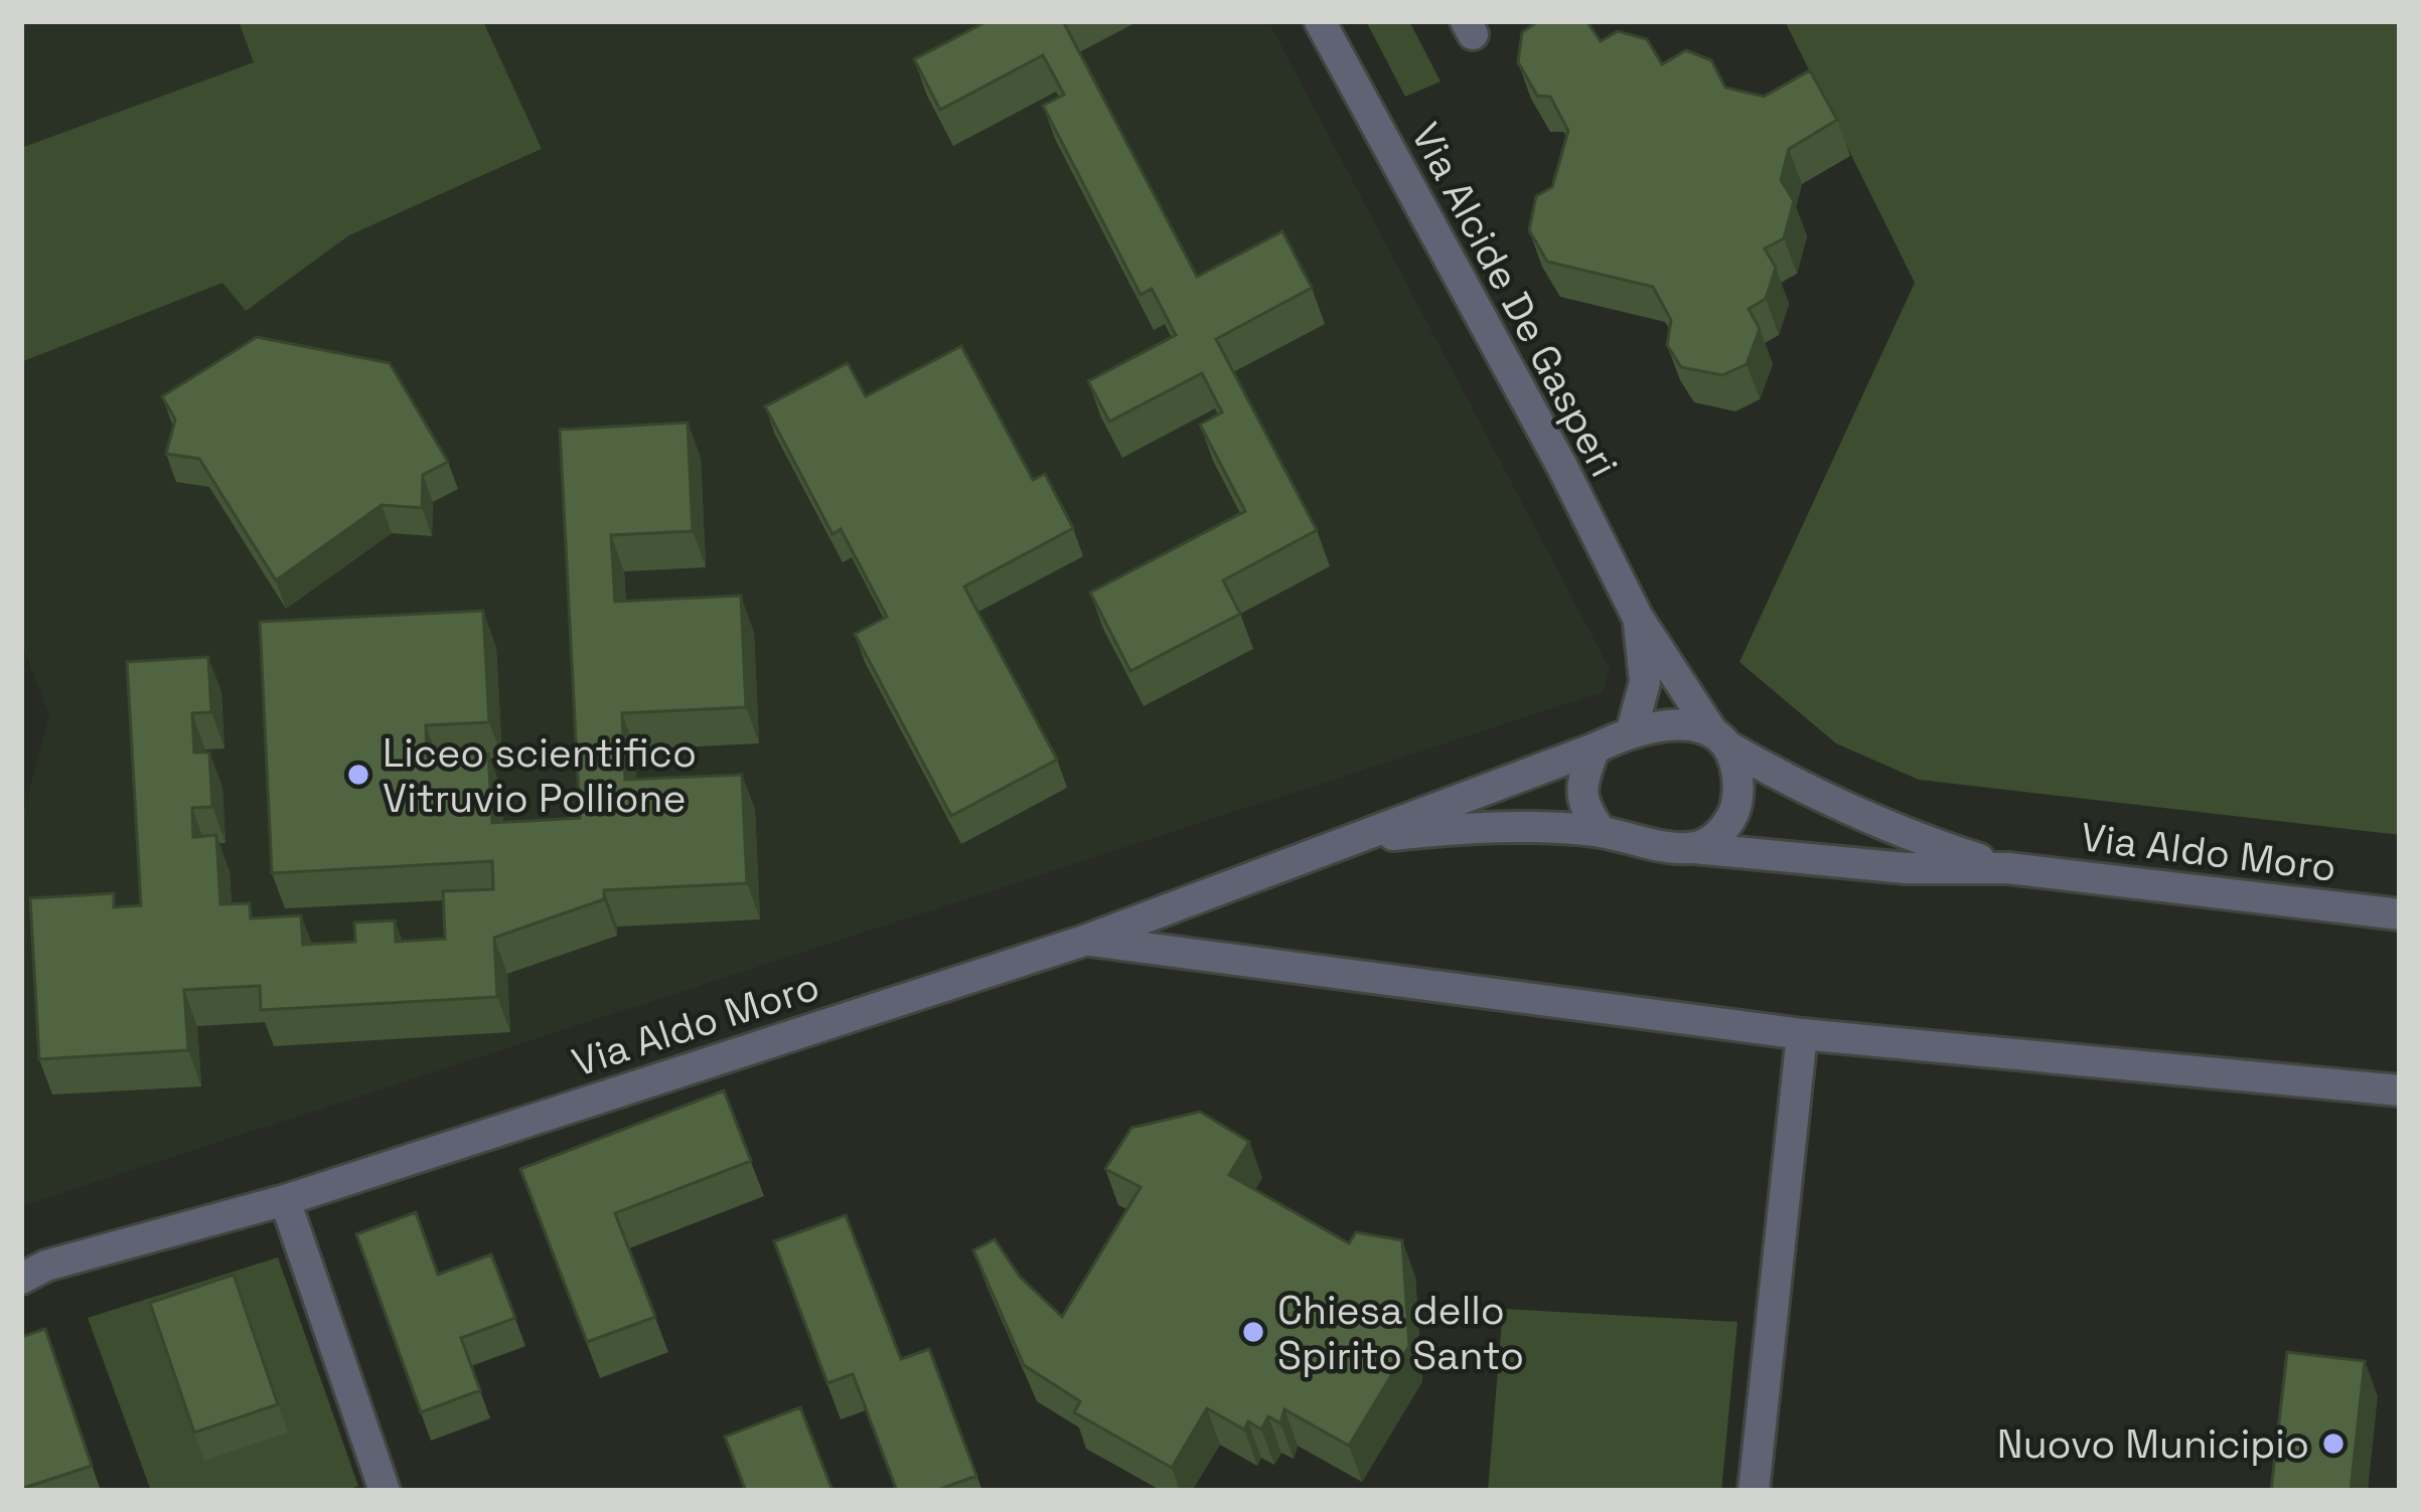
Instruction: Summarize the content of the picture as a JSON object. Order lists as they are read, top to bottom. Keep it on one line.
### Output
{"streets":{"street":["Via Alcide De Gasperi","Via Aldo Moro"]},"crossings":[["Via Alcide De Gasperi","Via Aldo Moro"]],"places":["Liceo scientifico Vitruvio Pollione","Chiesa dello Spirito Santo","Nuovo Municipio"]}
